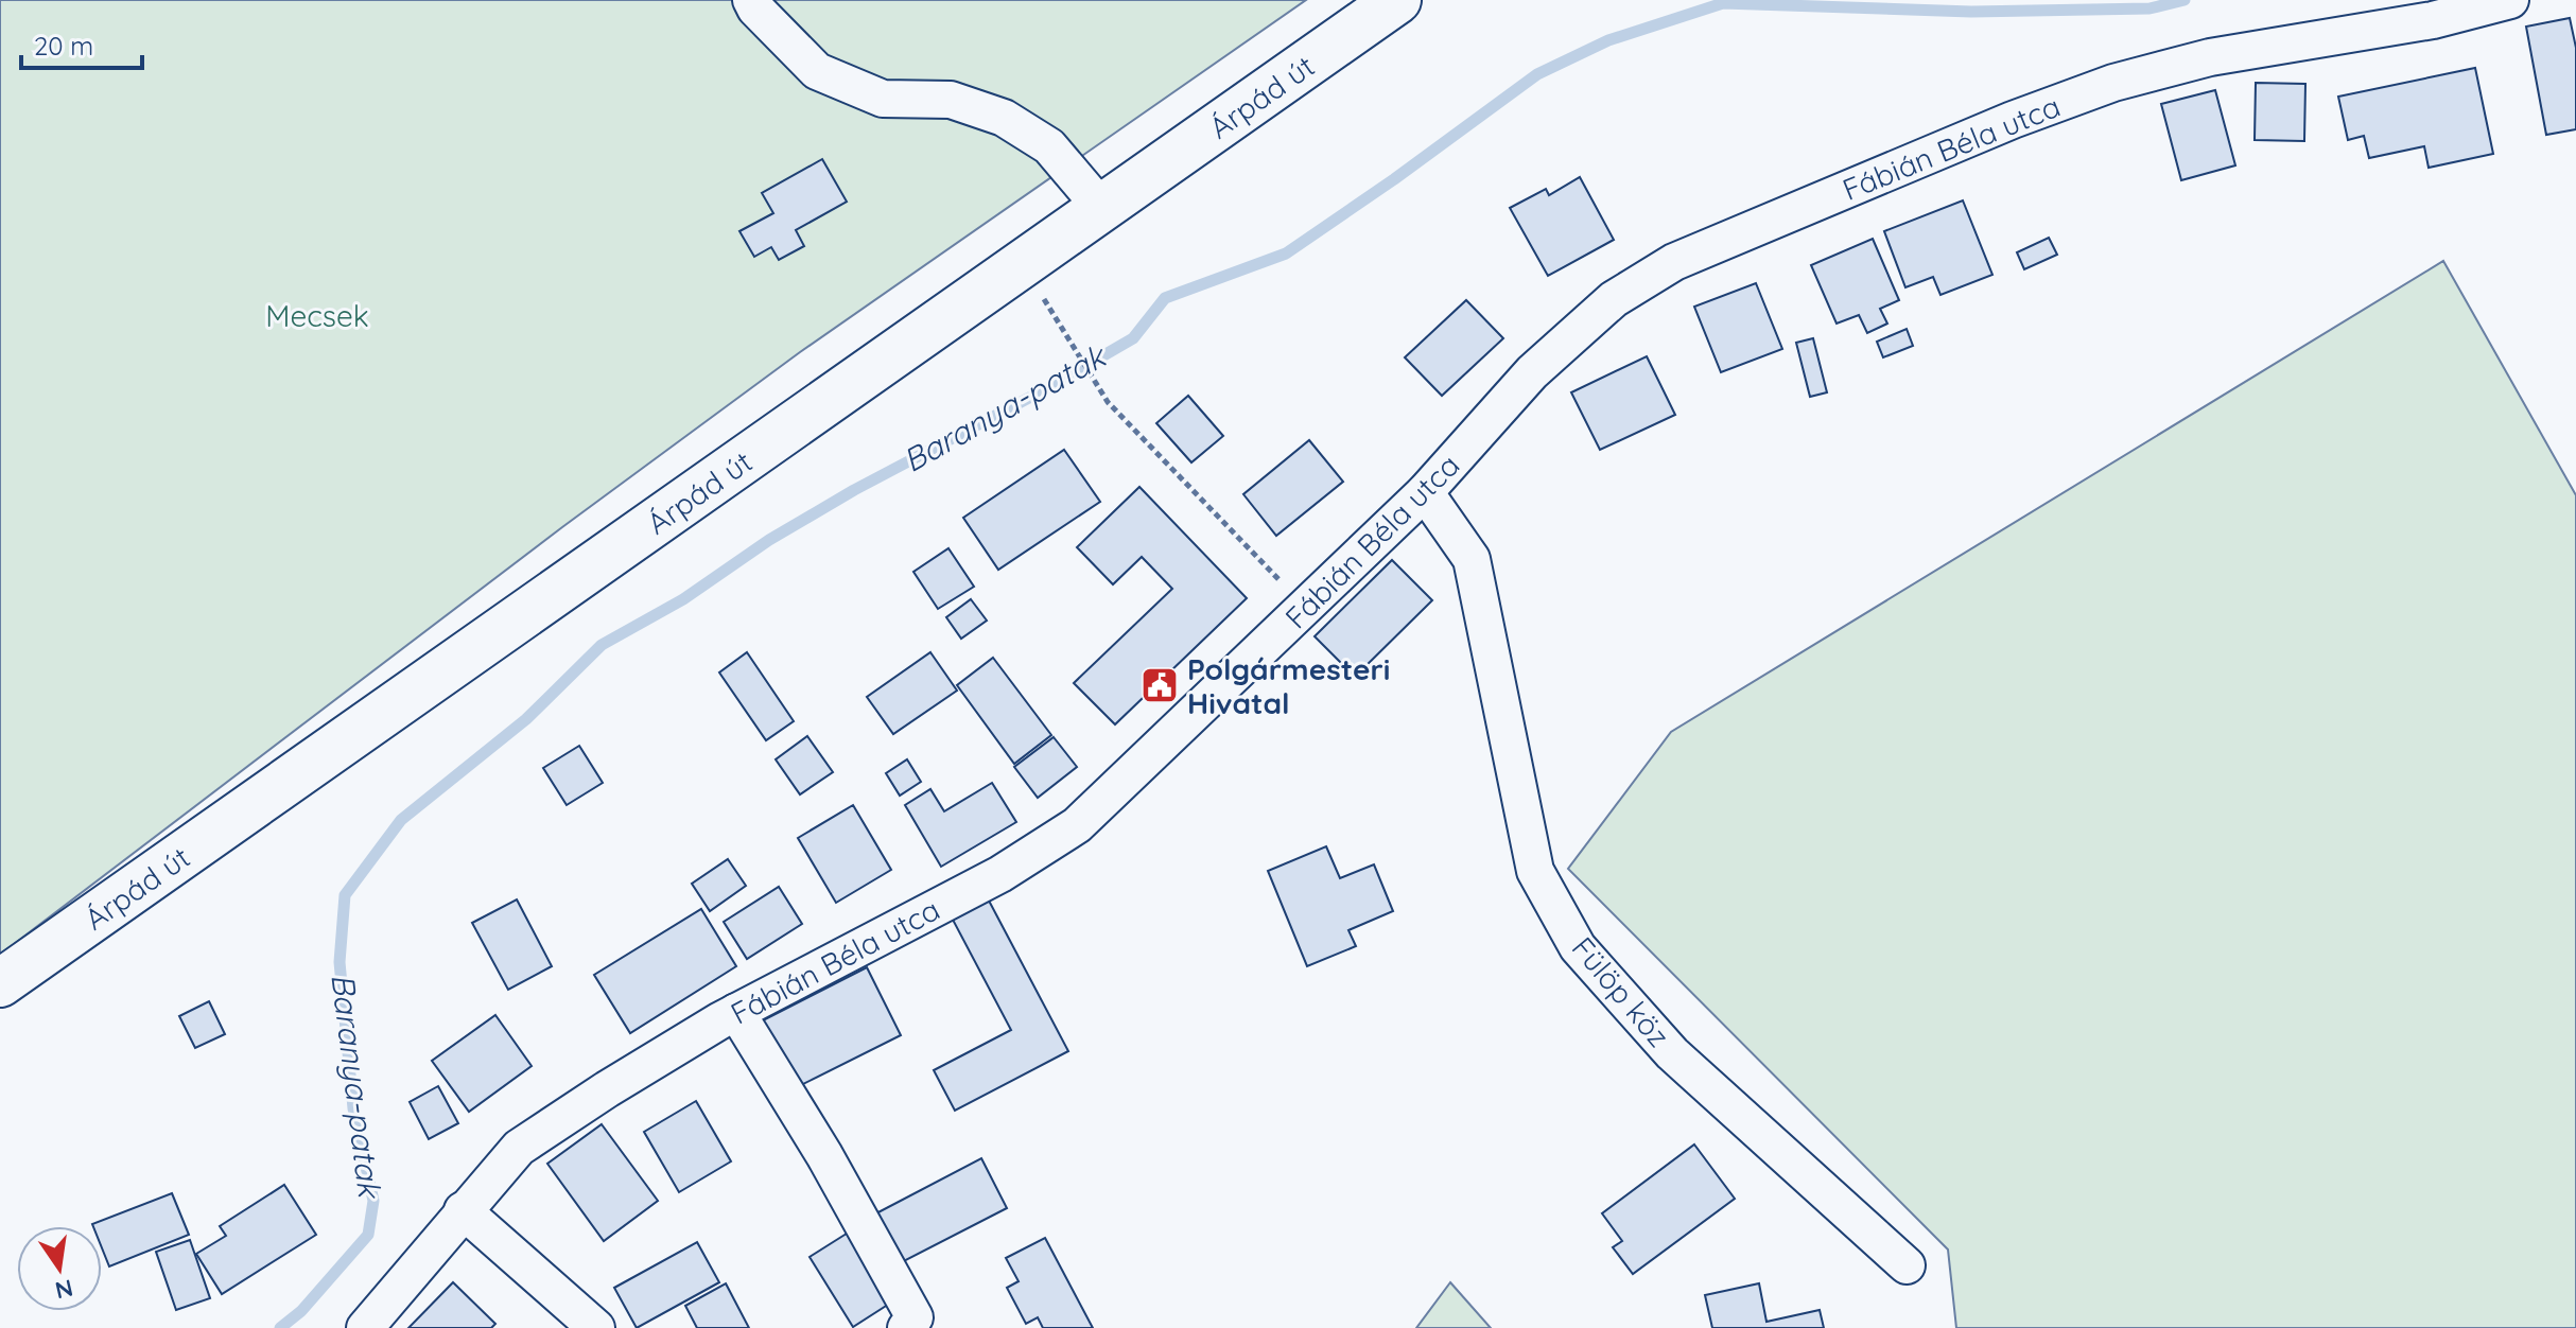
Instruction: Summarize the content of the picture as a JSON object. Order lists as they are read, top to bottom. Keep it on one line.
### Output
{"streets":{"main road":["Árpád út"],"street":["Fábián Béla utca","Fülöp köz"]},"crossings":[["Fábián Béla utca","Fülöp köz"]],"water":["Baranya-patak"],"parks":["Mecsek"],"places":{"public building":["Polgármesteri Hivatal"]},"scale_bar":"20 m","north":"bottom"}
